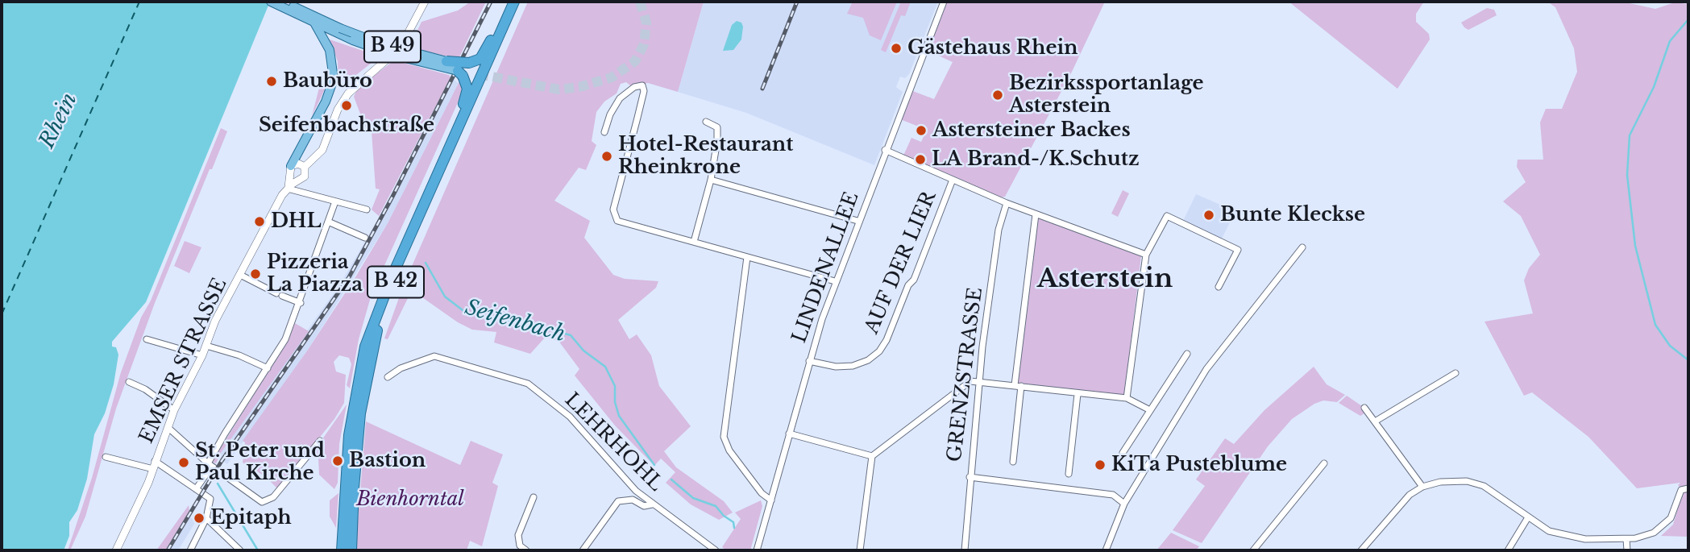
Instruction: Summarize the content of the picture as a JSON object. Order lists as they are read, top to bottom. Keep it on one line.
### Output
{"streets":{"highway":["B 49","B 42"],"street":["AUF DER LIER","LINDENALLEE","EMSER STRASSE","GRENZSTRASSE","LEHRHOHL"]},"crossings":[["AUF DER LIER","LINDENALLEE"]],"districts":["Asterstein"],"water":["Rhein","Seifenbach"],"parks":["Bienhorntal"],"places":["Gästehaus Rhein","Baubüro","Bezirkssportanlage Asterstein","Seifenbachstraße","Astersteiner Backes","Hotel-Restaurant Rheinkrone","LA Brand-/K.Schutz","Bunte Kleckse","DHL","Pizzeria La Piazza","Bastion","St. Peter und Paul Kirche","KiTa Pusteblume","Epitaph"]}
